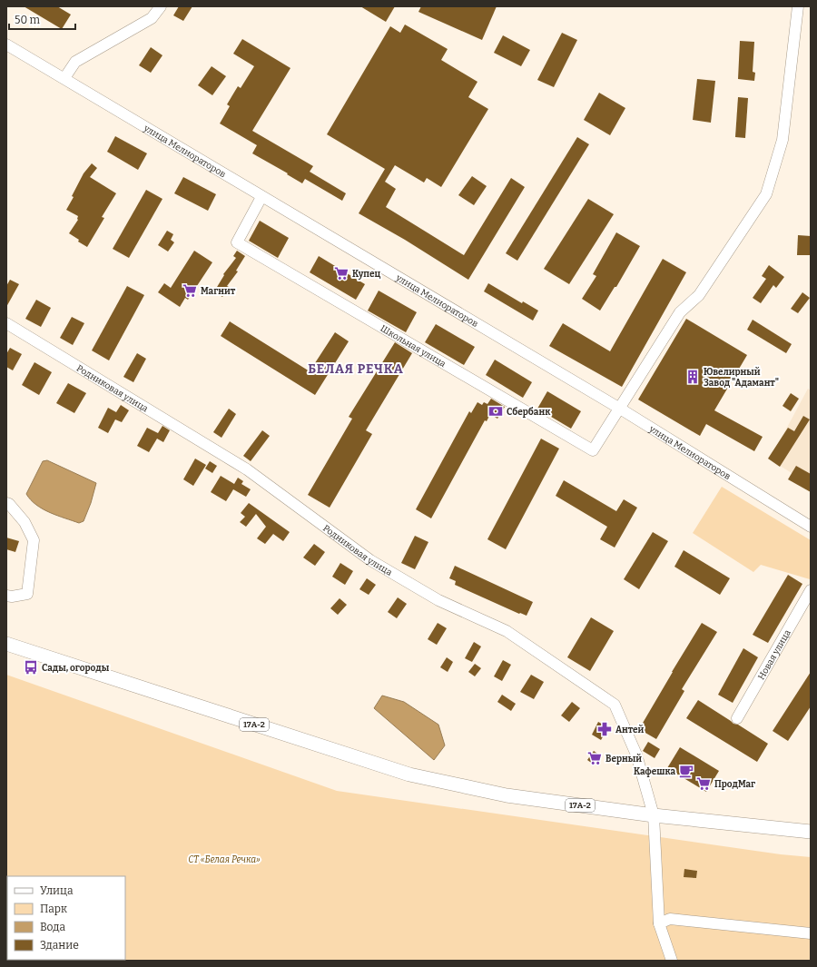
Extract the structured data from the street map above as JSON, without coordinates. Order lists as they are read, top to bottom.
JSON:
{
  "streets": {
    "main road": ["17А-2"],
    "street": [
      "улица Мелиораторов",
      "Школьная улица",
      "Родниковая улица",
      "Новая улица"
    ]
  },
  "crossings": [
    ["улица Мелиораторов", "Школьная улица"],
    ["Родниковая улица", "17А-2"]
  ],
  "districts": ["БЕЛАЯ РЕЧКА"],
  "parks": ["СТ «Белая Речка»"],
  "places": {
    "supermarket": [
      "Купец",
      "Магнит",
      "Верный",
      "ПродМаг"
    ],
    "building": ["Ювелирный Завод \"Адамант\""],
    "bank": ["Сбербанк"],
    "bus stop": ["Сады, огороды"],
    "pharmacy": ["Антей"],
    "cafe": ["Кафешка"]
  },
  "legend": [
    "Улица",
    "Парк",
    "Вода",
    "Здание"
  ],
  "scale_bar": "50 m"
}
